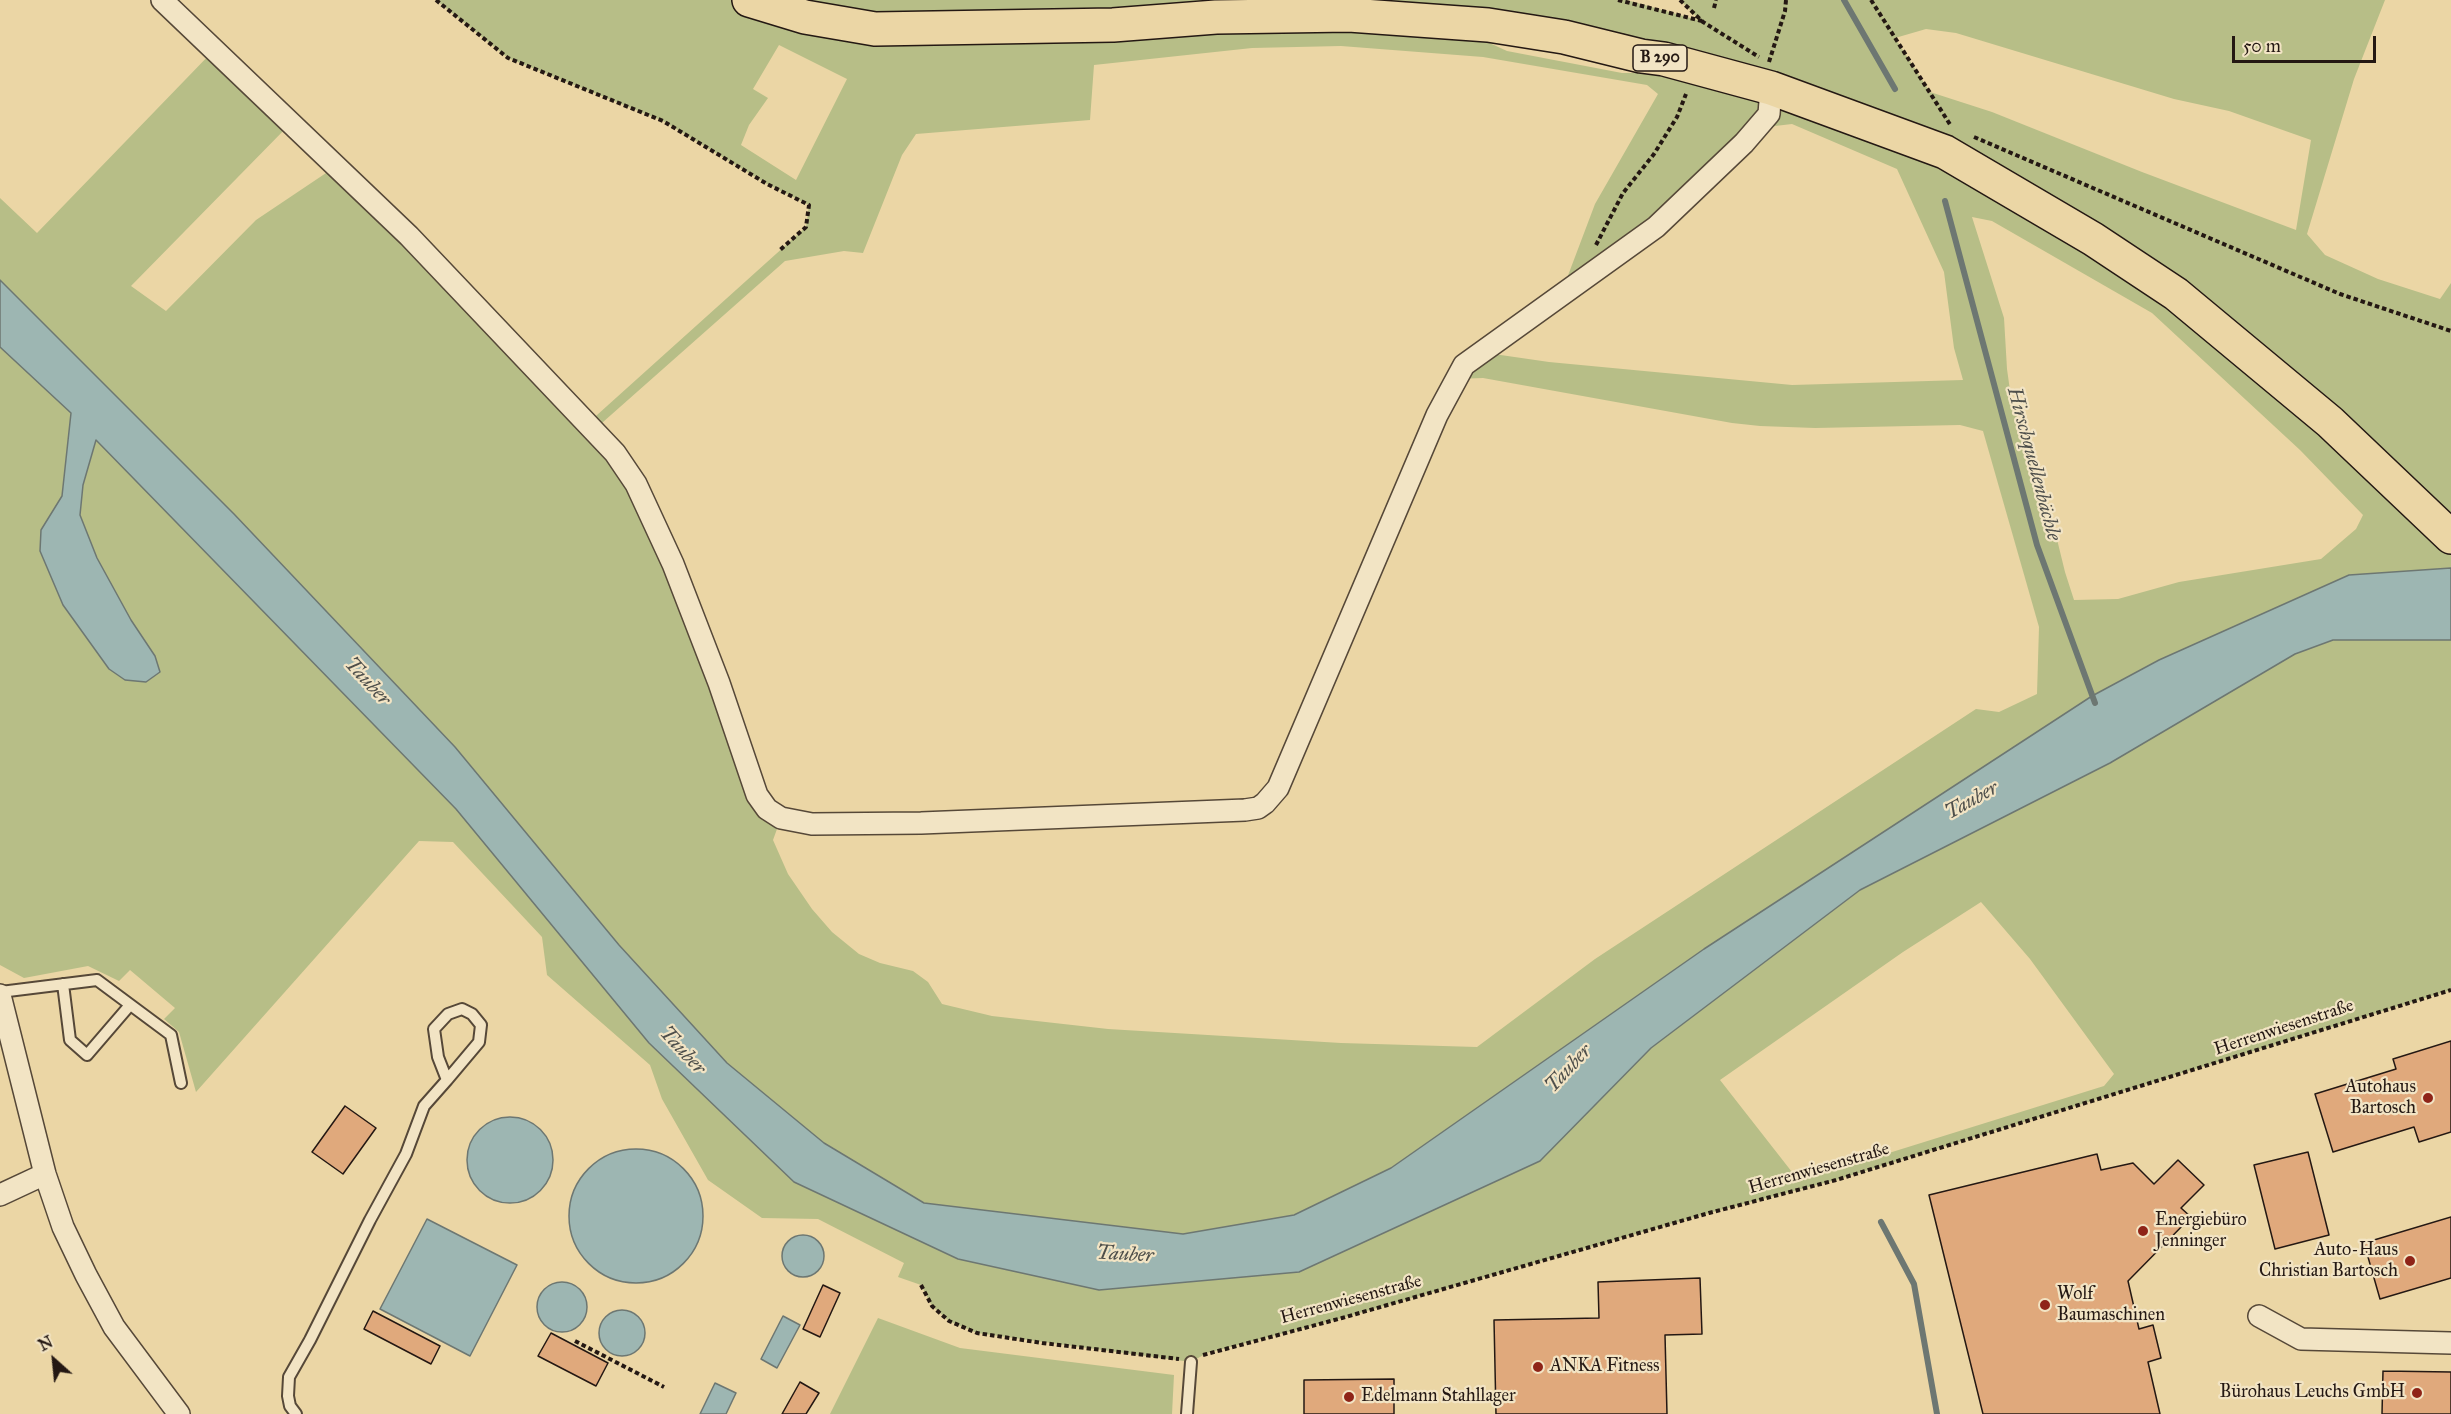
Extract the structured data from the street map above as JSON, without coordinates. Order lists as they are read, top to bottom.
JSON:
{
  "streets": {
    "main road": ["B 290"],
    "path": ["Herrenwiesenstraße"]
  },
  "water": ["Hirschquellenbächle", "Tauber"],
  "places": [
    "Autohaus Bartosch",
    "Energiebüro Jenninger",
    "Auto-Haus Christian Bartosch",
    "Wolf Baumaschinen",
    "ANKA Fitness",
    "Bürohaus Leuchs GmbH",
    "Edelmann Stahllager"
  ],
  "scale_bar": "50 m",
  "north": "top left"
}
